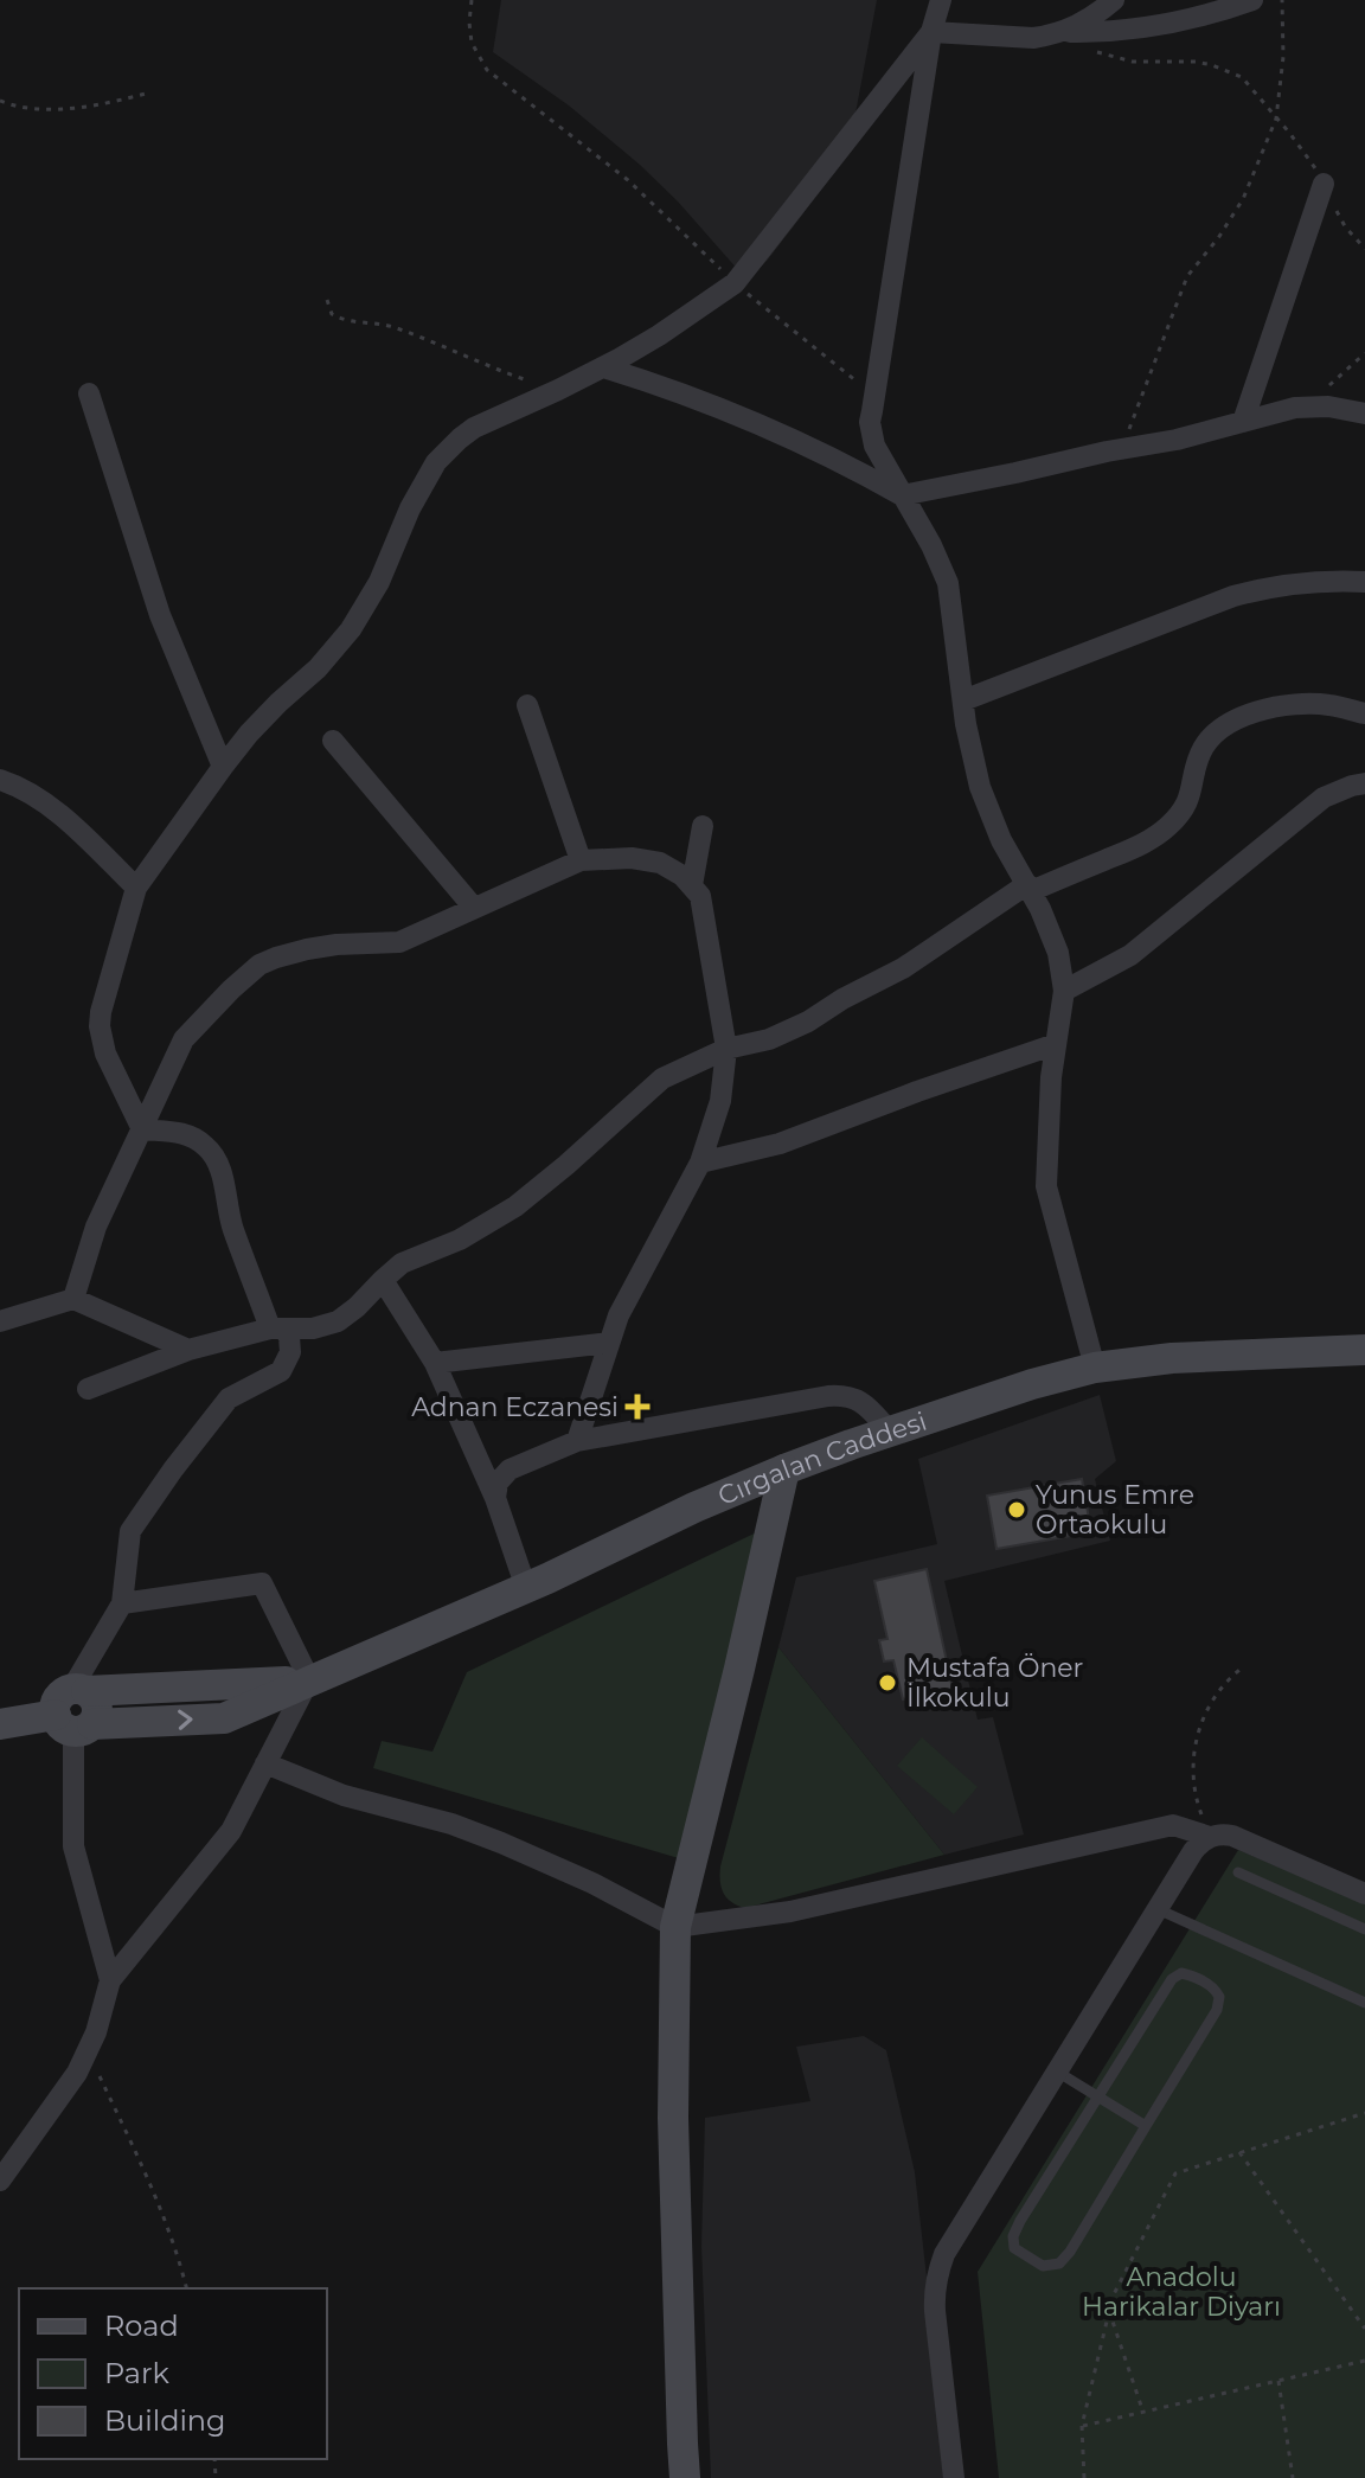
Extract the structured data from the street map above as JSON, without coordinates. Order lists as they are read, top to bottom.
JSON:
{
  "streets": {
    "street": ["Cırgalan Caddesi"]
  },
  "parks": ["Anadolu Harikalar Diyarı"],
  "places": {
    "health": ["Adnan Eczanesi"],
    "other": ["Yunus Emre Ortaokulu", "Mustafa Öner İlkokulu"]
  },
  "legend": ["Road", "Park", "Building"]
}
